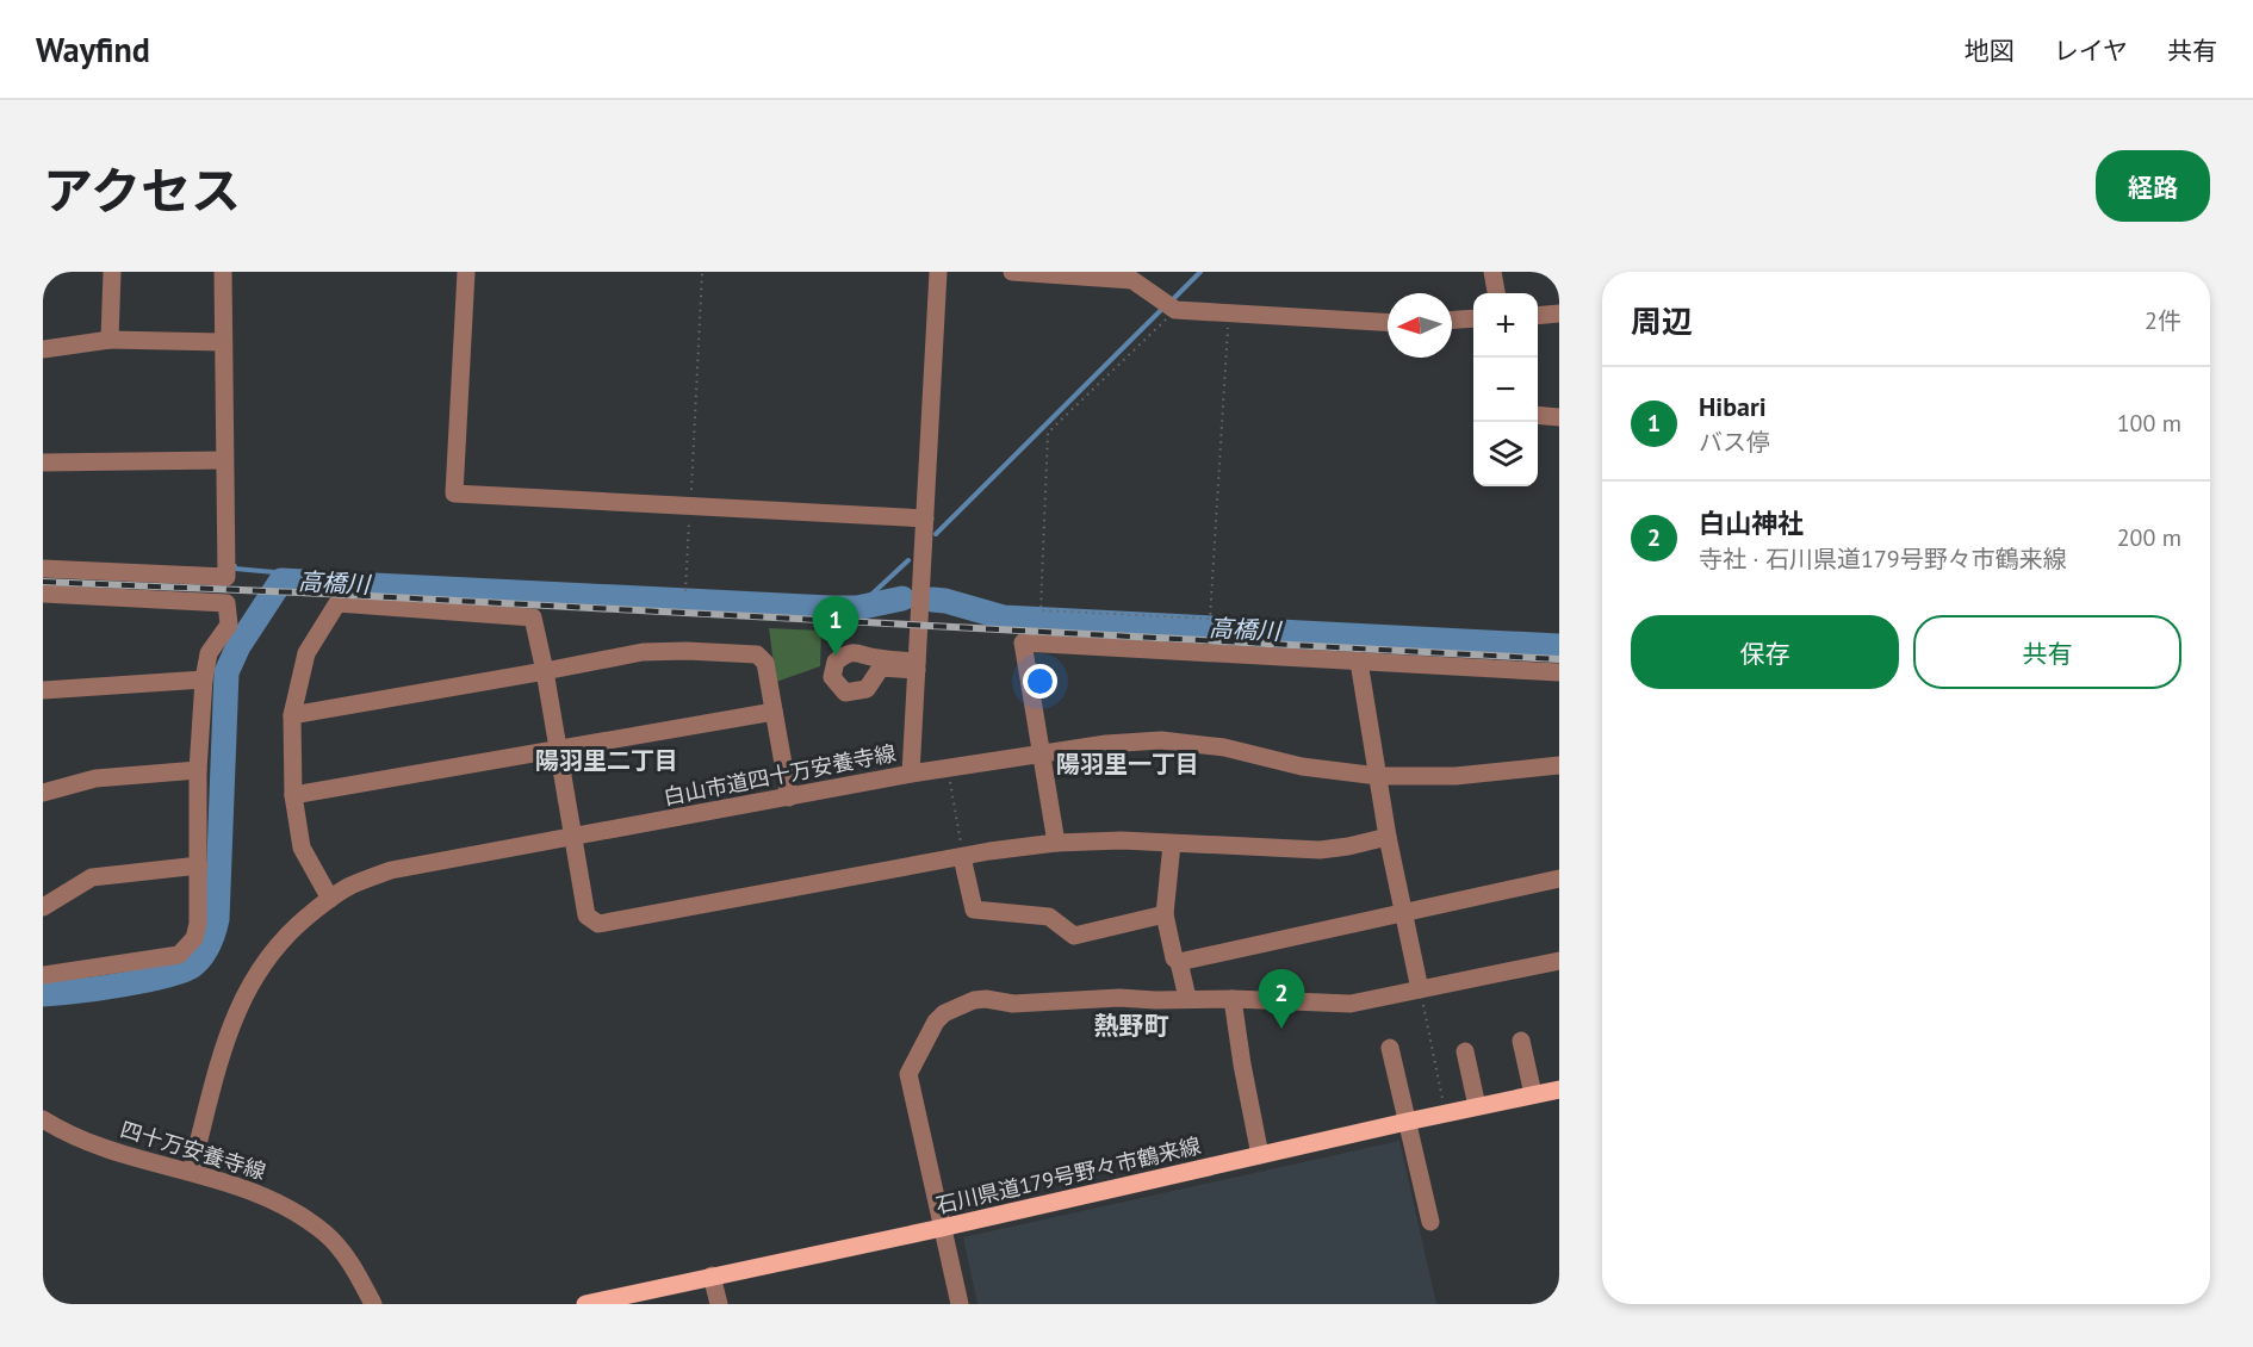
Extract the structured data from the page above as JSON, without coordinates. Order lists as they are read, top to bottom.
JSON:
{
  "streets": {
    "main road": ["石川県道179号野々市鶴来線"],
    "street": ["白山市道四十万安養寺線", "四十万安養寺線"]
  },
  "crossings": [
    ["白山市道四十万安養寺線", "四十万安養寺線"]
  ],
  "districts": ["陽羽里二丁目", "陽羽里一丁目", "熱野町"],
  "water": ["高橋川"],
  "north": "left",
  "page": {
    "header": "Wayfind",
    "nav": ["地図", "レイヤ", "共有"],
    "title": "アクセス",
    "buttons": [
      "経路",
      ["保存", "共有"]
    ],
    "heading": ["周辺", "2件"],
    "map_buttons": ["+", "−"],
    "list": [
      {
        "mark": "1",
        "name": "Hibari",
        "note": "バス停",
        "value": "100 m"
      },
      {
        "mark": "2",
        "name": "白山神社",
        "note": "寺社 · 石川県道179号野々市鶴来線",
        "value": "200 m"
      }
    ],
    "pins": ["1", "2"]
  }
}
